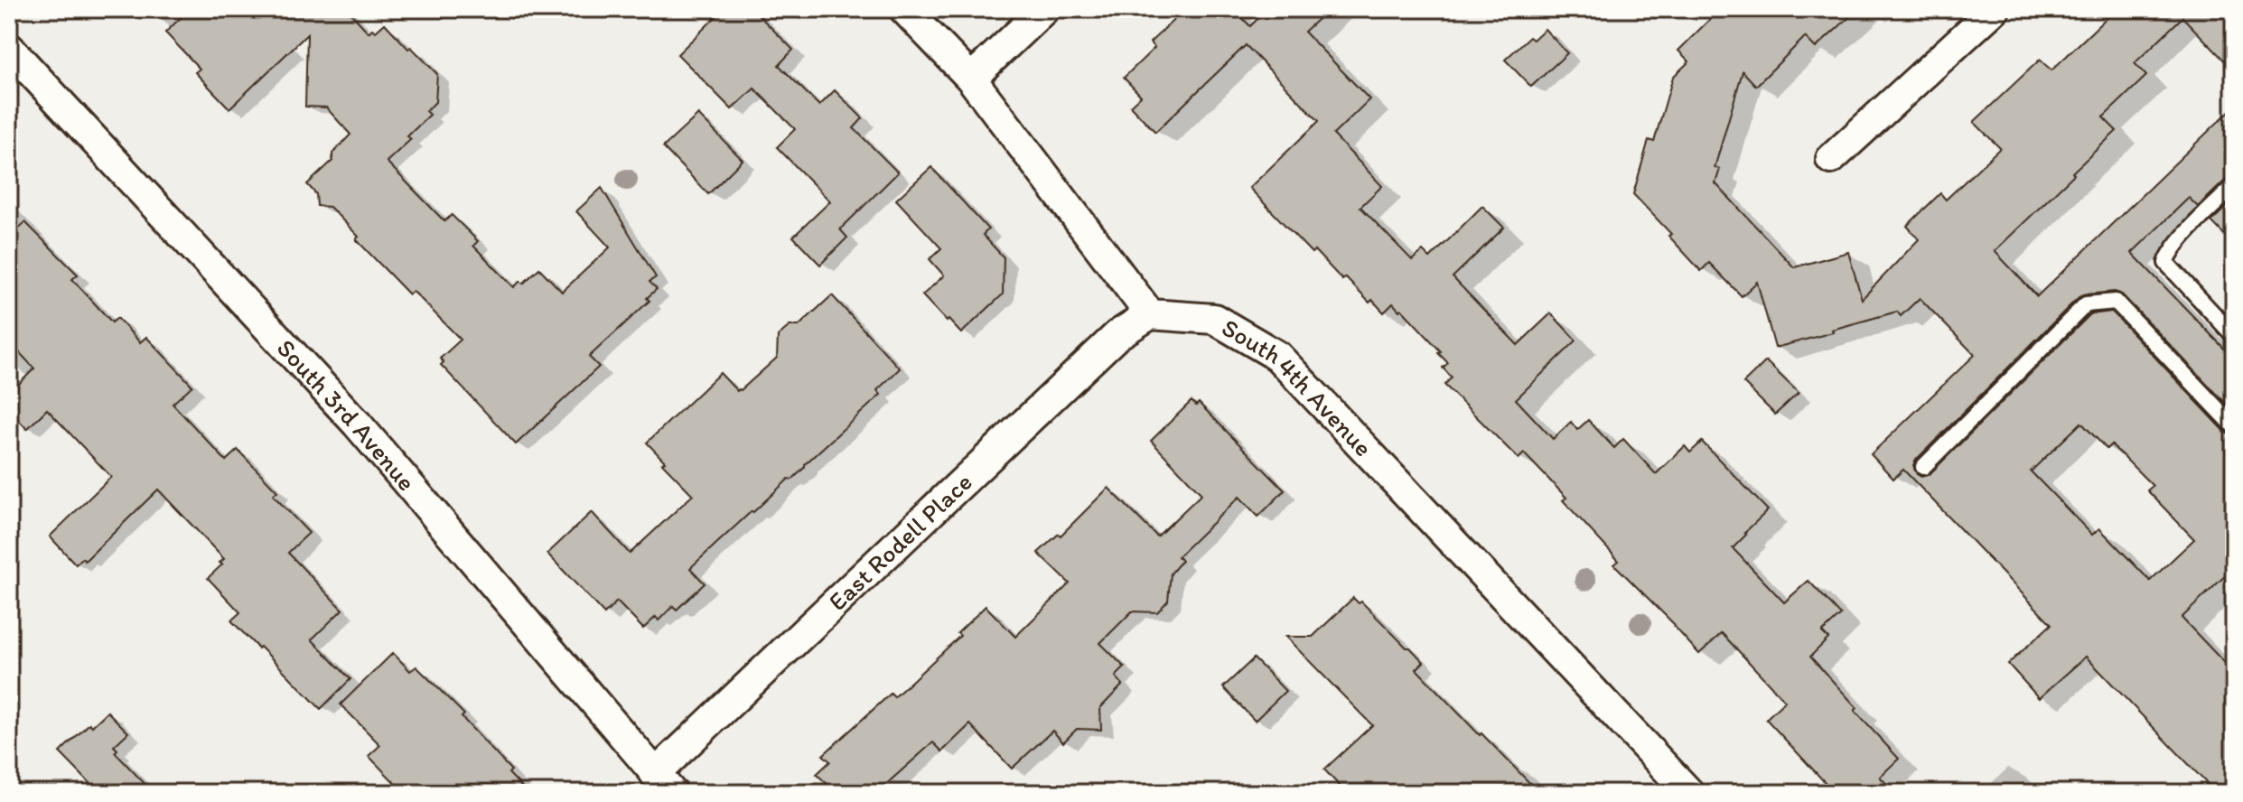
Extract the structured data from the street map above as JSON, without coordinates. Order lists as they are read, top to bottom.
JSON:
{
  "streets": {
    "street": ["South 4th Avenue", "South 3rd Avenue", "East Rodell Place"]
  },
  "crossings": [
    ["South 4th Avenue", "East Rodell Place"],
    ["South 3rd Avenue", "East Rodell Place"]
  ]
}
